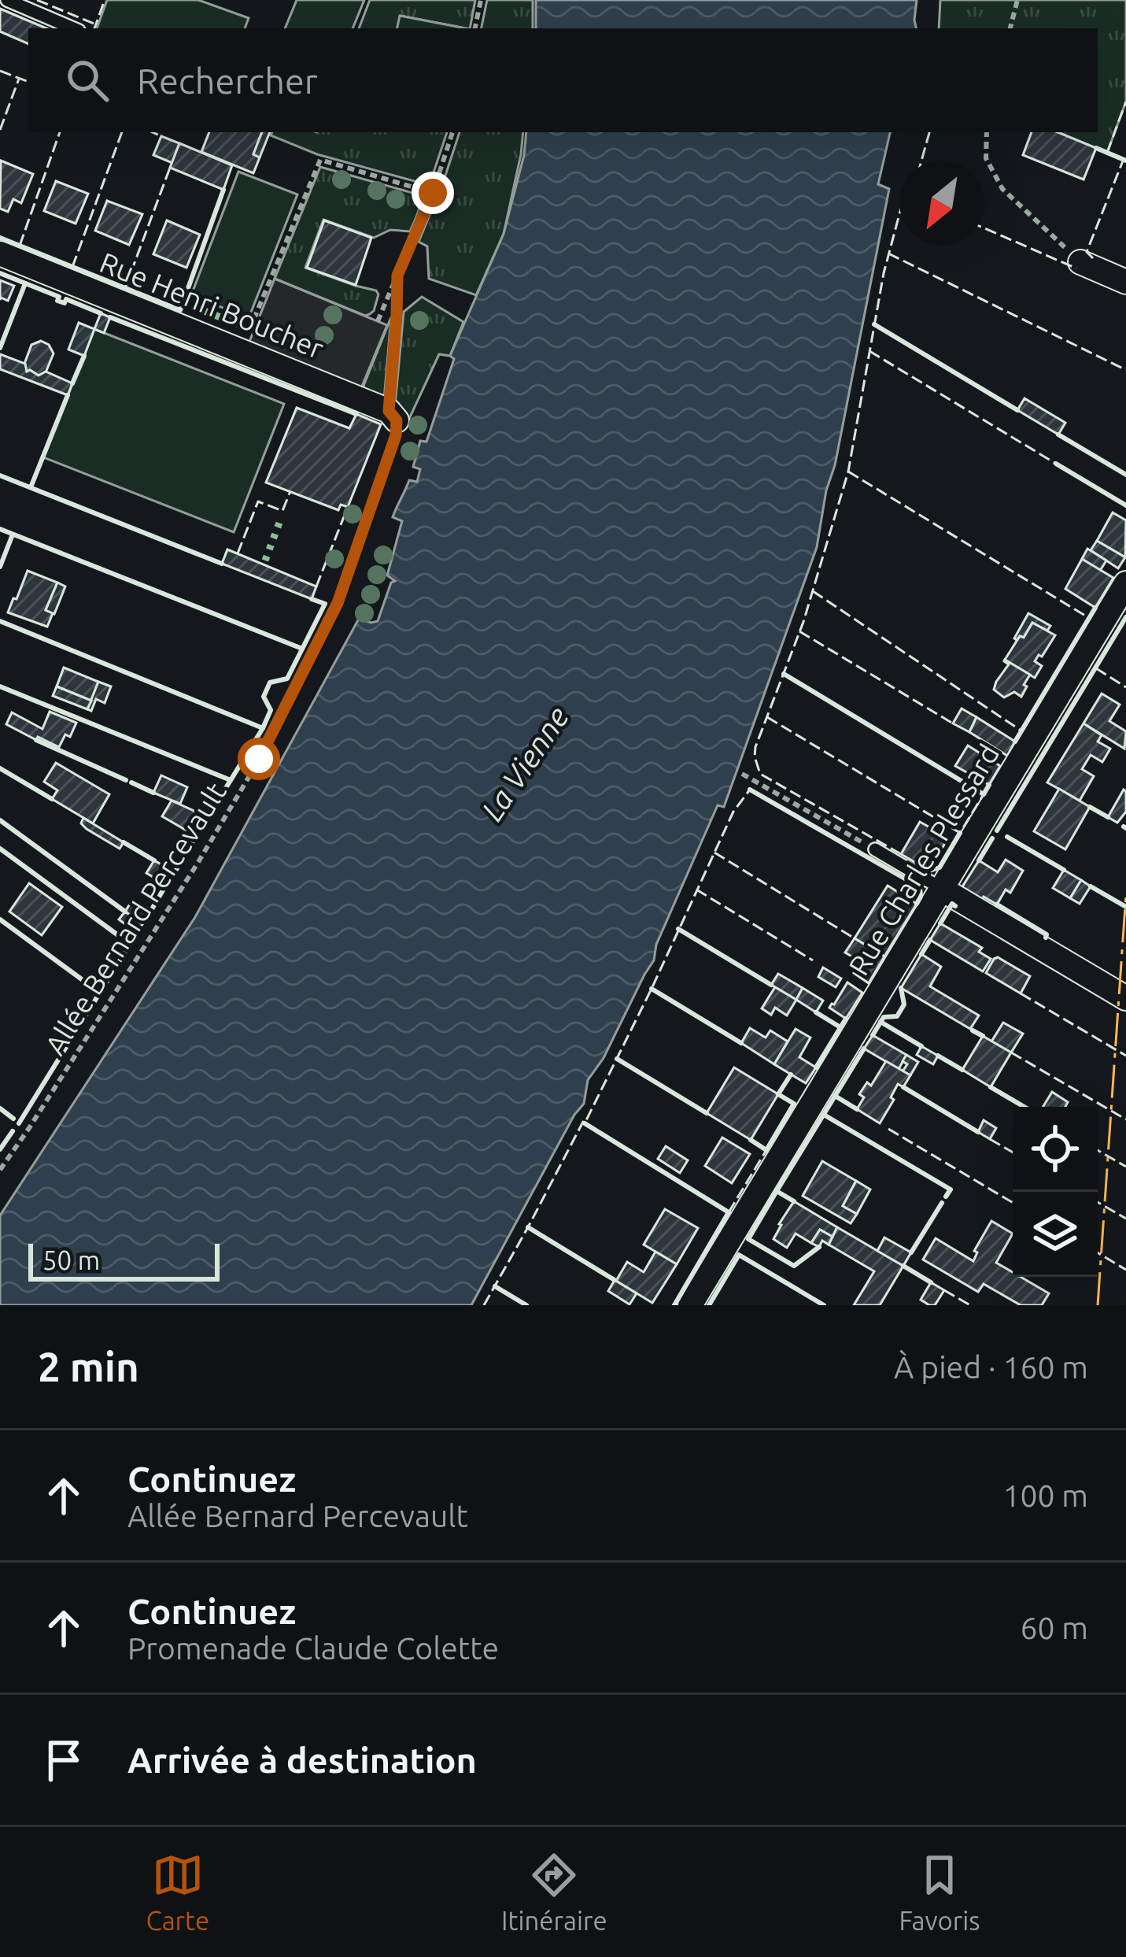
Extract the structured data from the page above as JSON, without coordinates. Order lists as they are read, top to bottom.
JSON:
{
  "streets": {
    "street": ["Rue Henri Boucher", "Rue Charles Plessard"],
    "path": ["Allée Bernard Percevault"]
  },
  "crossings": [
    ["Rue Henri Boucher", "Allée Bernard Percevault"]
  ],
  "water": ["La Vienne"],
  "scale_bar": "50 m",
  "north": "bottom left",
  "page": {
    "search": "Rechercher",
    "scale": "50 m",
    "heading": ["2 min", "À pied · 160 m"],
    "list": [
      ["Continuez", "Allée Bernard Percevault", "100 m"],
      ["Continuez", "Promenade Claude Colette", "60 m"],
      "Arrivée à destination"
    ],
    "nav": ["Carte", "Itinéraire", "Favoris"]
  }
}
